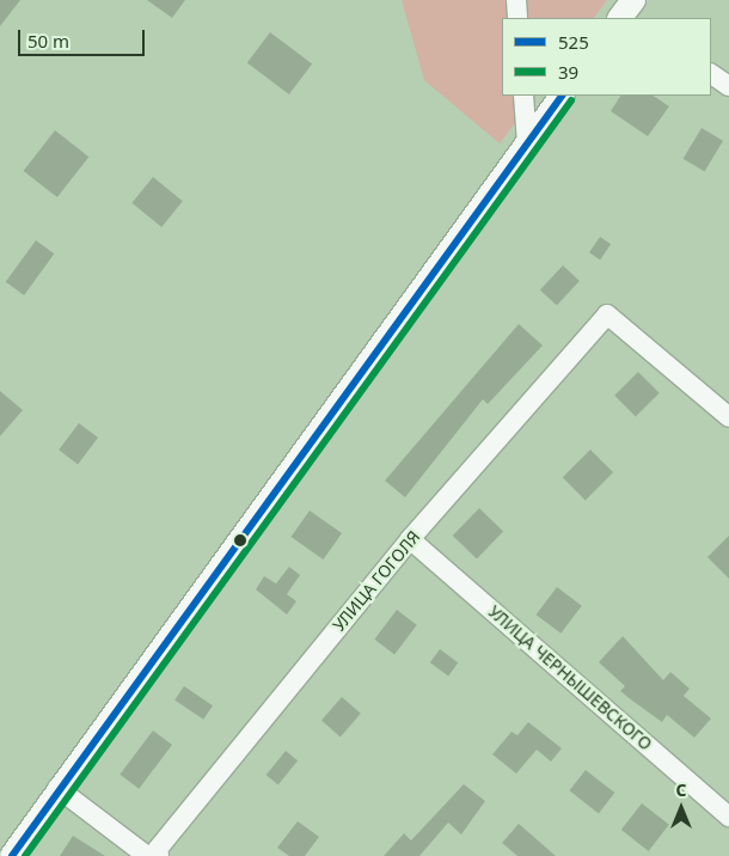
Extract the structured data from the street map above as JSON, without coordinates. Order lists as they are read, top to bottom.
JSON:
{
  "streets": {
    "street": ["УЛИЦА ГОГОЛЯ", "УЛИЦА ЧЕРНЫШЕВСКОГО"]
  },
  "crossings": [
    ["УЛИЦА ГОГОЛЯ", "УЛИЦА ЧЕРНЫШЕВСКОГО"]
  ],
  "lines": ["transit line 525", "transit line 39"],
  "legend": ["525", "39"],
  "scale_bar": "50 m",
  "north": "top"
}
